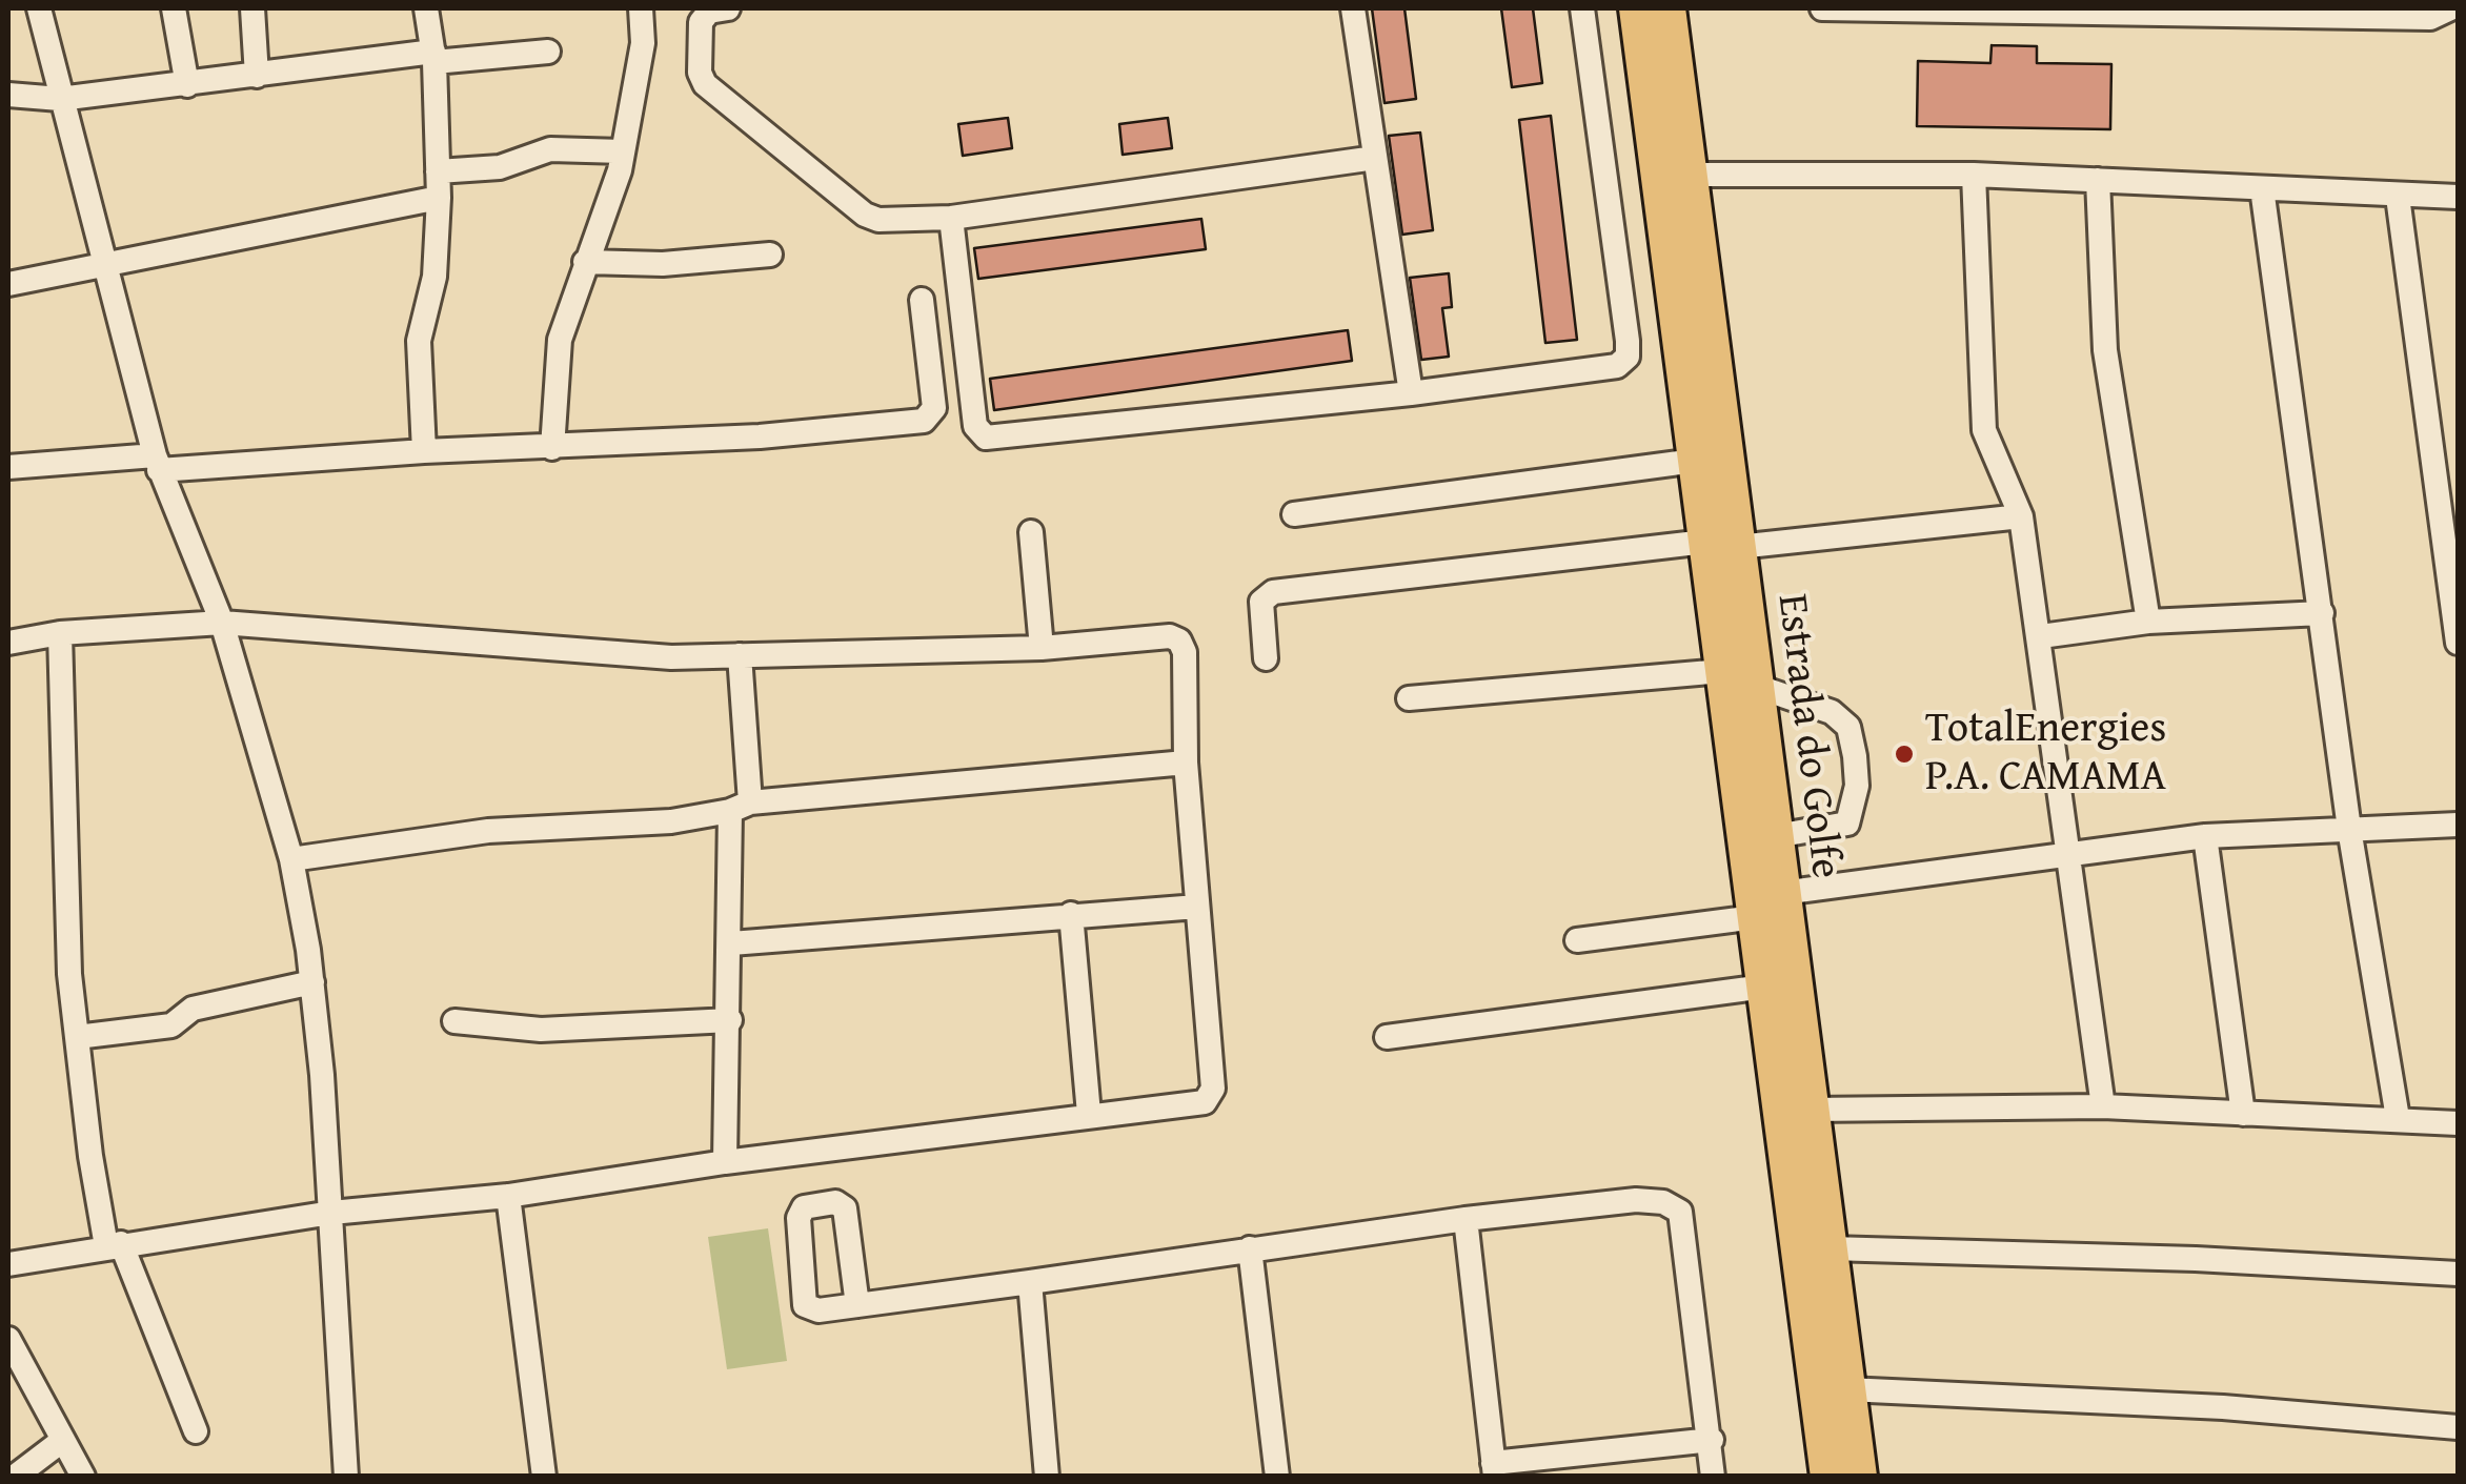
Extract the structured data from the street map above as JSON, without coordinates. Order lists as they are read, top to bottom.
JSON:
{
  "streets": {
    "highway": ["Estrada do Golfe"]
  },
  "places": ["TotalEnergies P.A. CAMAMA"]
}
